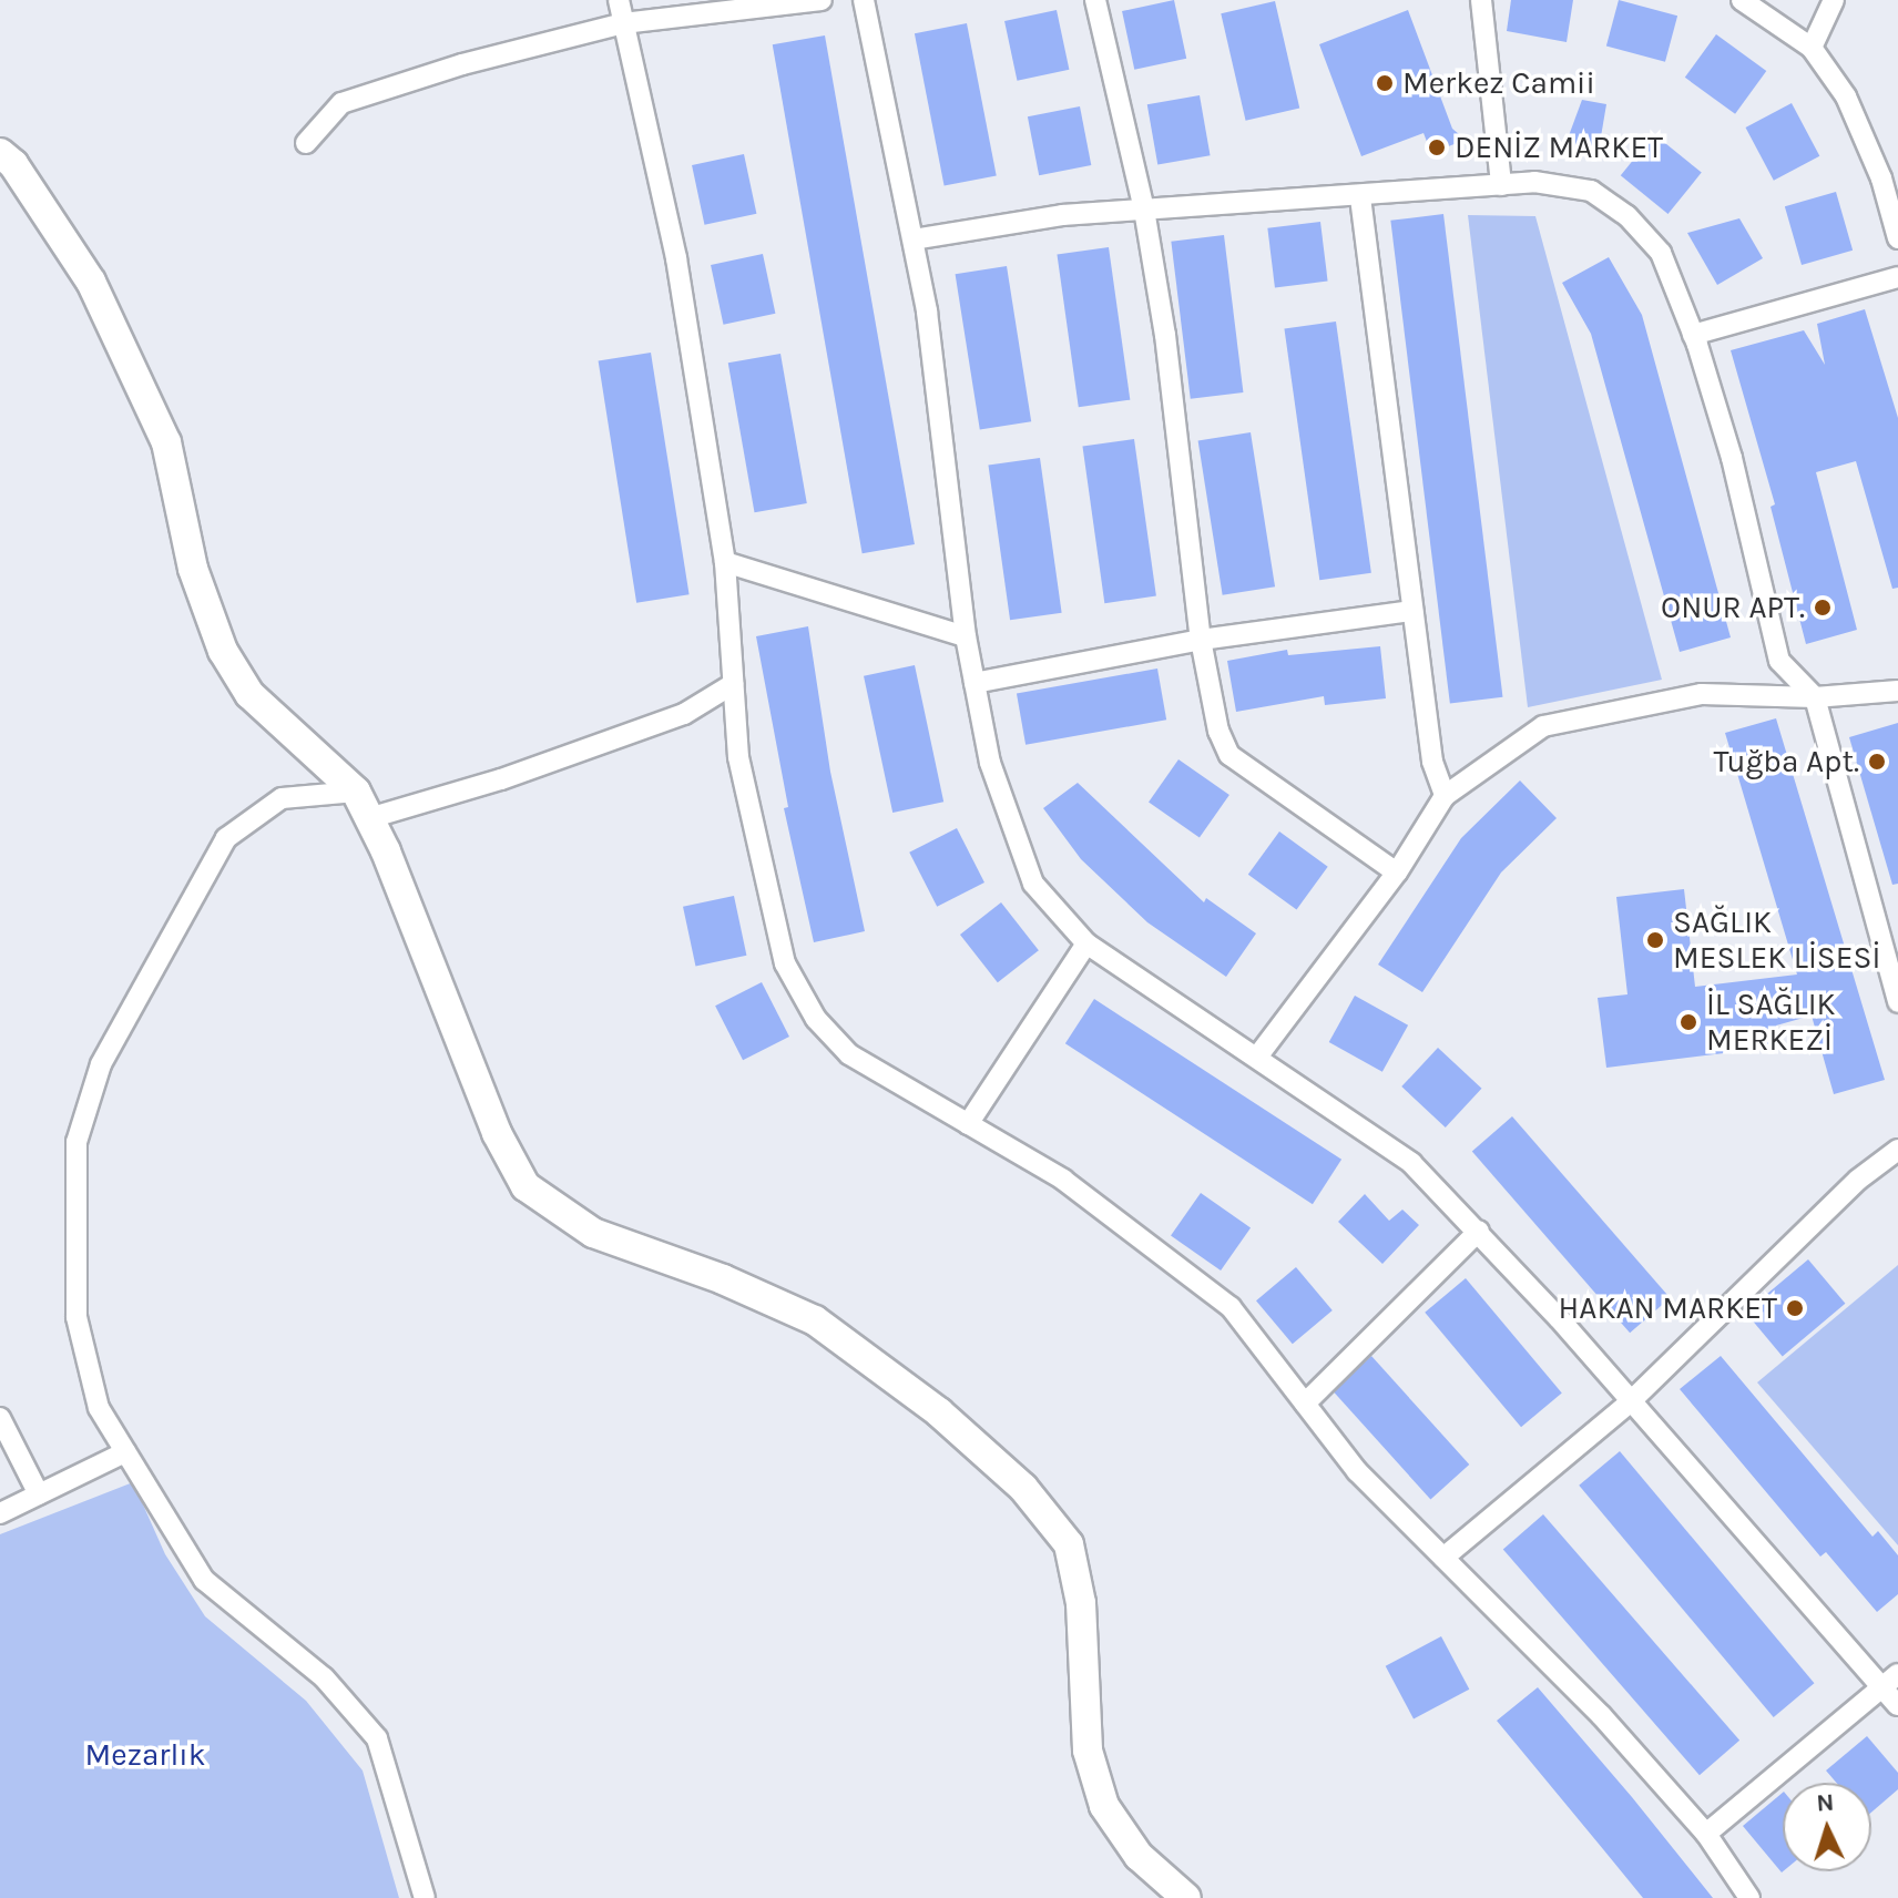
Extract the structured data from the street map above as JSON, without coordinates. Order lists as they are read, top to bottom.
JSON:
{
  "parks": ["Mezarlık"],
  "places": [
    "Merkez Camii",
    "DENİZ MARKET",
    "ONUR APT.",
    "Tuğba Apt.",
    "SAĞLIK MESLEK LİSESİ",
    "İL SAĞLIK MERKEZİ",
    "HAKAN MARKET"
  ],
  "north": "top"
}
